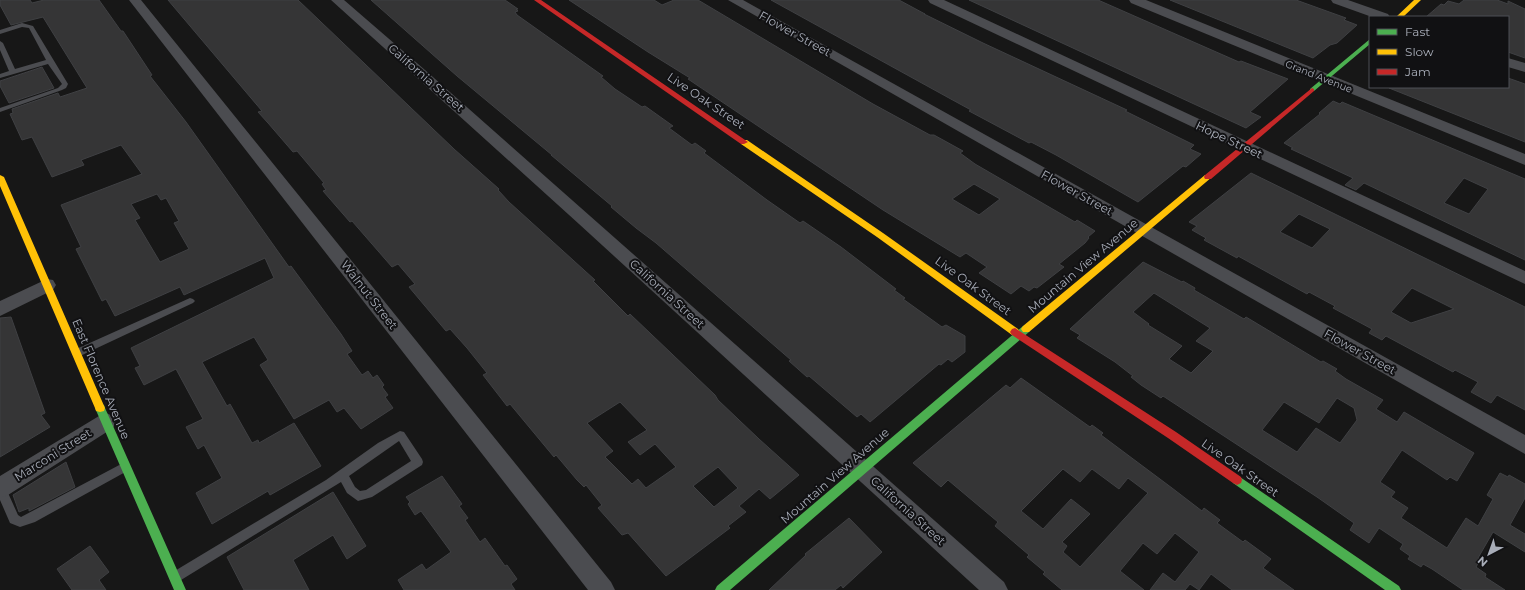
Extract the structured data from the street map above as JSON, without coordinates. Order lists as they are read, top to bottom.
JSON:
{
  "streets": {
    "street": [
      "Flower Street",
      "Grand Avenue",
      "California Street",
      "Live Oak Street",
      "Hope Street",
      "Mountain View Avenue",
      "Walnut Street",
      "East Florence Avenue",
      "Marconi Street"
    ]
  },
  "crossings": [
    ["Flower Street", "Mountain View Avenue"],
    ["Grand Avenue", "Mountain View Avenue"],
    ["California Street", "Mountain View Avenue"],
    ["Live Oak Street", "Mountain View Avenue"],
    ["Hope Street", "Mountain View Avenue"],
    ["East Florence Avenue", "Marconi Street"]
  ],
  "legend": ["Fast", "Slow", "Jam"],
  "north": "bottom left"
}
